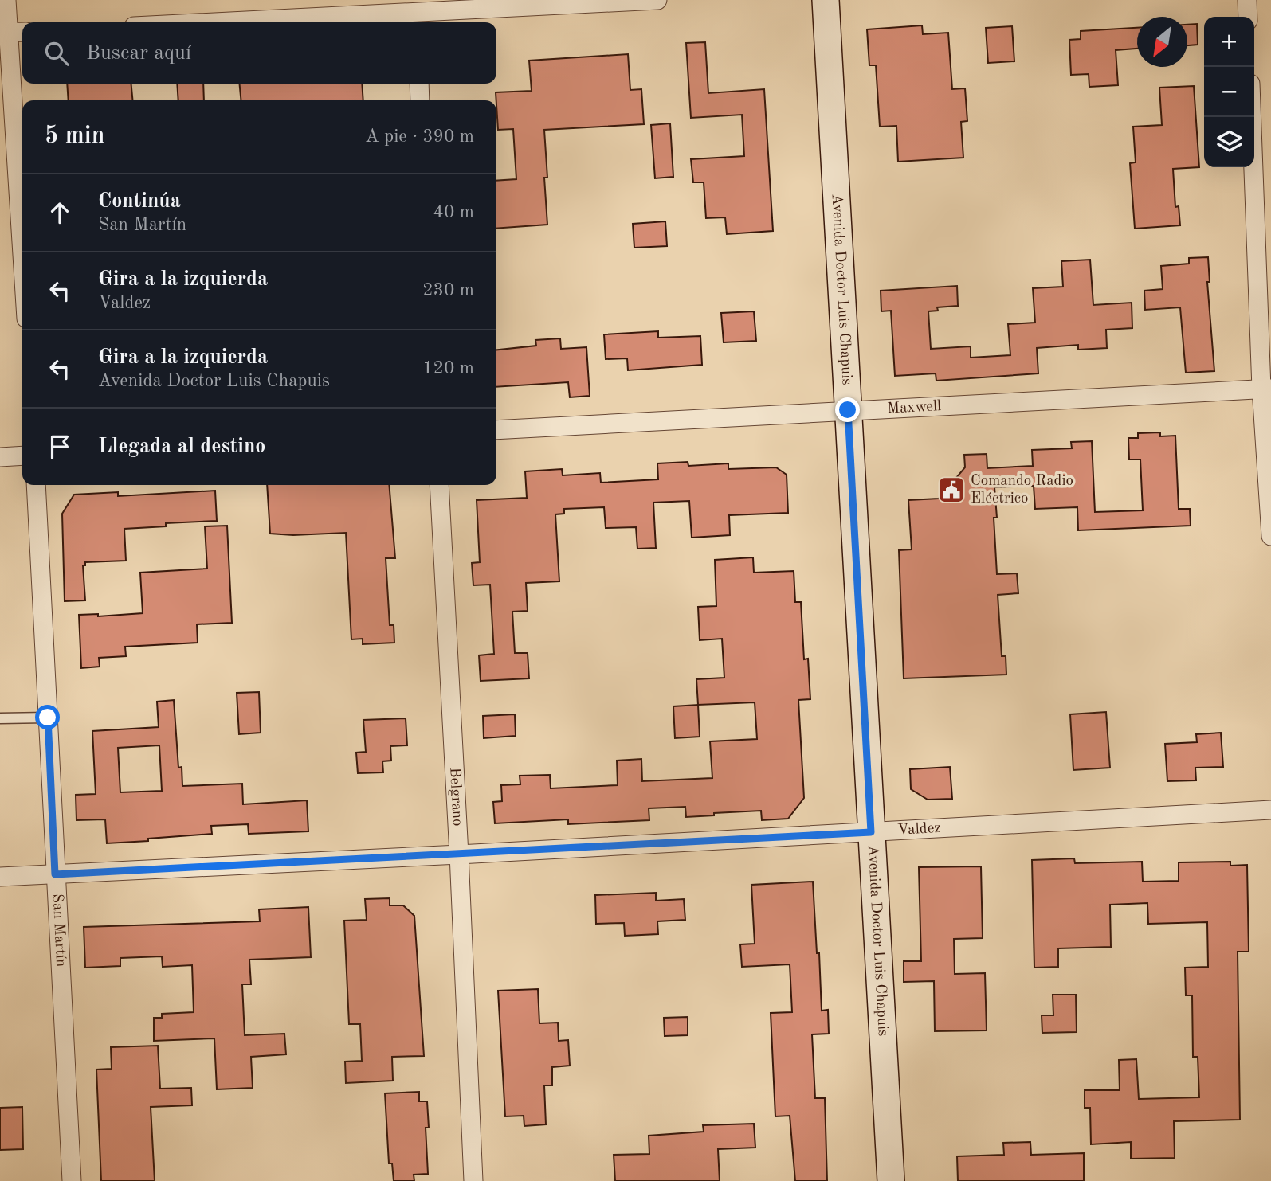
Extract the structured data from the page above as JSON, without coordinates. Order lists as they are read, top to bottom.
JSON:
{
  "streets": {
    "main road": ["Avenida Doctor Luis Chapuis"],
    "street": [
      "Maxwell",
      "Belgrano",
      "Valdez",
      "San Martín"
    ]
  },
  "crossings": [
    ["Avenida Doctor Luis Chapuis", "Maxwell"],
    ["Avenida Doctor Luis Chapuis", "Valdez"],
    ["Belgrano", "Valdez"],
    ["Valdez", "San Martín"]
  ],
  "places": {
    "public building": ["Comando Radio Eléctrico"]
  },
  "north": "bottom left",
  "page": {
    "map_buttons": ["+", "−"],
    "search": "Buscar aquí",
    "heading": ["5 min", "A pie · 390 m"],
    "list": [
      ["Continúa", "San Martín", "40 m"],
      ["Gira a la izquierda", "Valdez", "230 m"],
      ["Gira a la izquierda", "Avenida Doctor Luis Chapuis", "120 m"],
      "Llegada al destino"
    ]
  }
}
